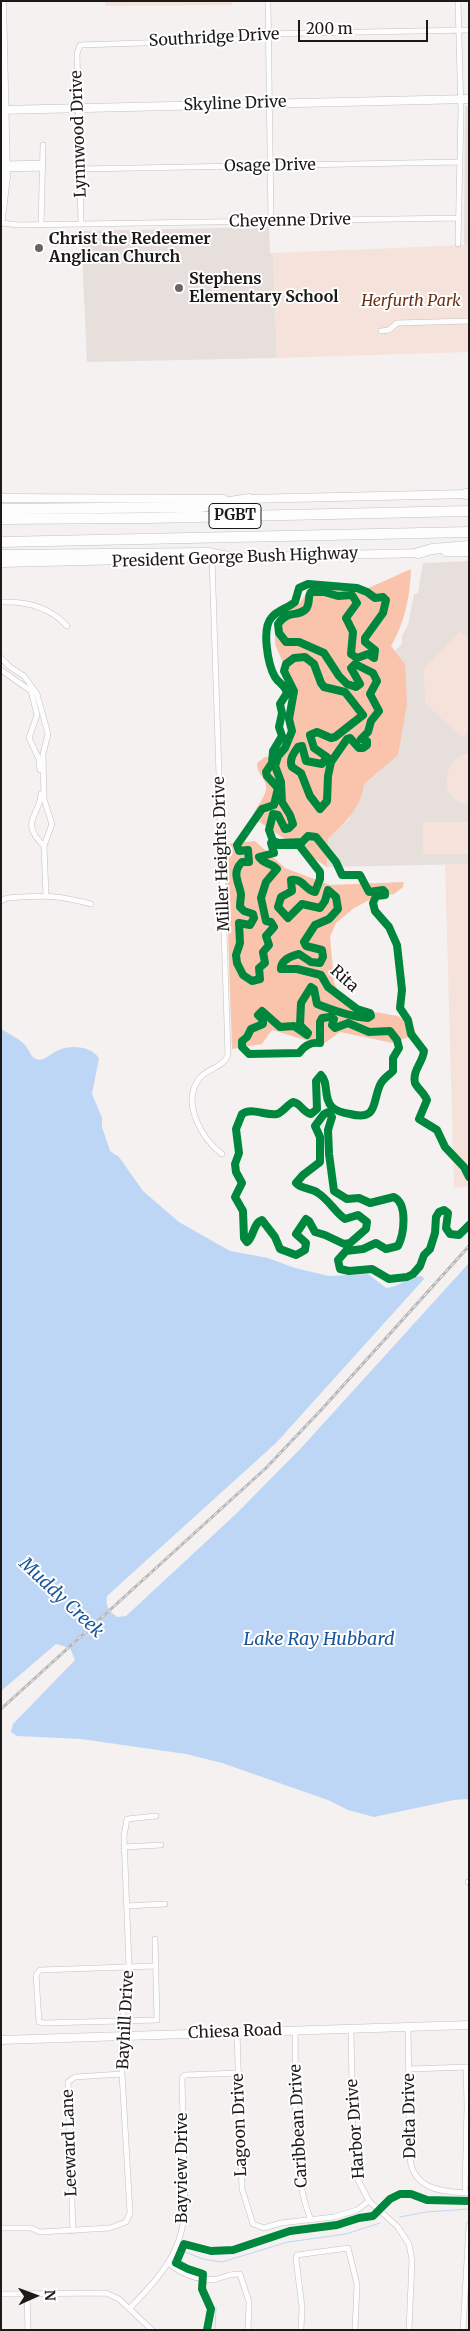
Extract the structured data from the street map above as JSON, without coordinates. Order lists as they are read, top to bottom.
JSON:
{
  "streets": {
    "highway": ["PGBT"],
    "main road": ["Skyline Drive", "President George Bush Highway", "Chiesa Road"],
    "street": [
      "Southridge Drive",
      "Lynnwood Drive",
      "Osage Drive",
      "Cheyenne Drive",
      "Miller Heights Drive",
      "Bayhill Drive",
      "Delta Drive",
      "Lagoon Drive",
      "Caribbean Drive",
      "Harbor Drive",
      "Leeward Lane",
      "Bayview Drive"
    ],
    "cycle path": ["Rita"]
  },
  "crossings": [
    ["Southridge Drive", "Lynnwood Drive"],
    ["Skyline Drive", "Lynnwood Drive"],
    ["Lynnwood Drive", "Osage Drive"],
    ["Lynnwood Drive", "Cheyenne Drive"],
    ["President George Bush Highway", "Miller Heights Drive"],
    ["Bayhill Drive", "Chiesa Road"],
    ["Bayhill Drive", "Leeward Lane"],
    ["Chiesa Road", "Delta Drive"],
    ["Chiesa Road", "Lagoon Drive"],
    ["Chiesa Road", "Caribbean Drive"],
    ["Chiesa Road", "Harbor Drive"],
    ["Lagoon Drive", "Caribbean Drive"],
    ["Lagoon Drive", "Bayview Drive"]
  ],
  "water": ["Muddy Creek", "Lake Ray Hubbard"],
  "parks": ["Herfurth Park"],
  "places": ["Christ the Redeemer Anglican Church", "Stephens Elementary School"],
  "scale_bar": "200 m",
  "north": "right"
}
